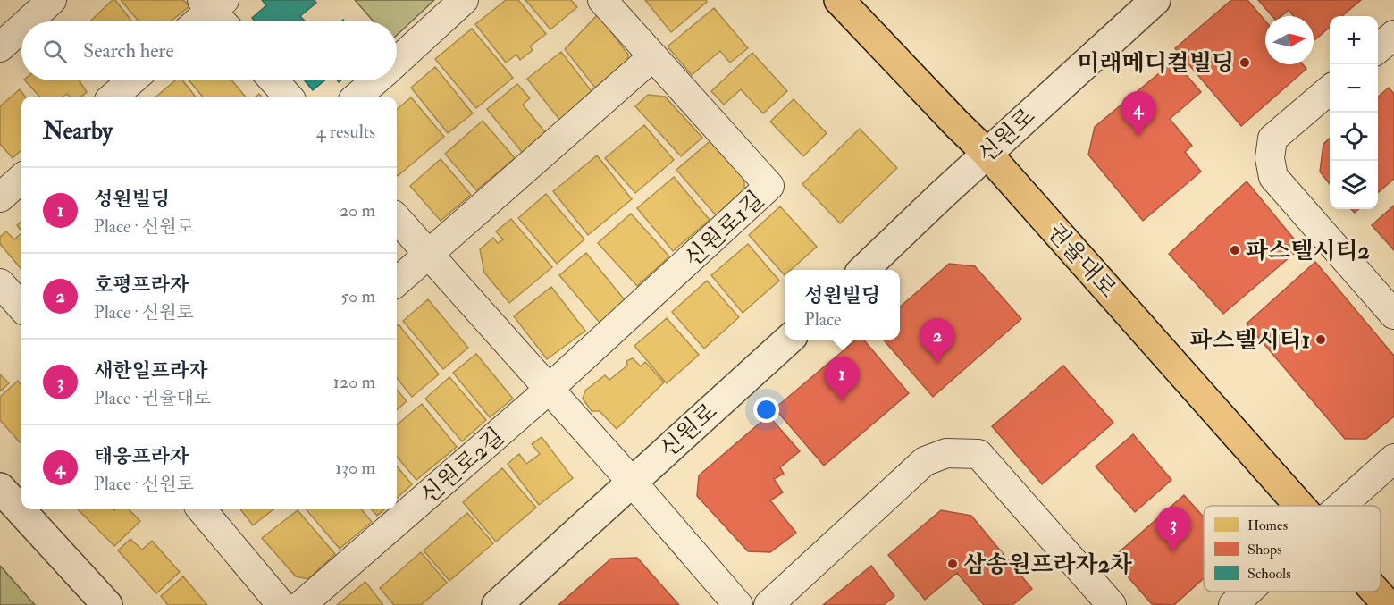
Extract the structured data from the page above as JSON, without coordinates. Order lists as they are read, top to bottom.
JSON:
{
  "streets": {
    "main road": ["권율대로"],
    "street": ["신원로", "신원로1길", "신원로2길"]
  },
  "crossings": [
    ["신원로", "권율대로"],
    ["신원로1길", "신원로2길"]
  ],
  "places": [
    "미래메디컬빌딩",
    "파스텔시티2",
    "파스텔시티1",
    "삼송원프라자2차"
  ],
  "legend": ["Homes", "Shops", "Schools"],
  "north": "right",
  "page": {
    "map_buttons": ["+", "−"],
    "search": "Search here",
    "pins": [
      "4",
      "2",
      "1",
      "3"
    ],
    "heading": ["Nearby", "4 results"],
    "list": [
      {
        "mark": "1",
        "name": "성원빌딩",
        "note": "Place · 신원로",
        "value": "20 m"
      },
      {
        "mark": "2",
        "name": "호평프라자",
        "note": "Place · 신원로",
        "value": "50 m"
      },
      {
        "mark": "3",
        "name": "새한일프라자",
        "note": "Place · 권율대로",
        "value": "120 m"
      },
      {
        "mark": "4",
        "name": "태웅프라자",
        "note": "Place · 신원로",
        "value": "130 m"
      }
    ],
    "popup": ["성원빌딩", "Place"]
  }
}
